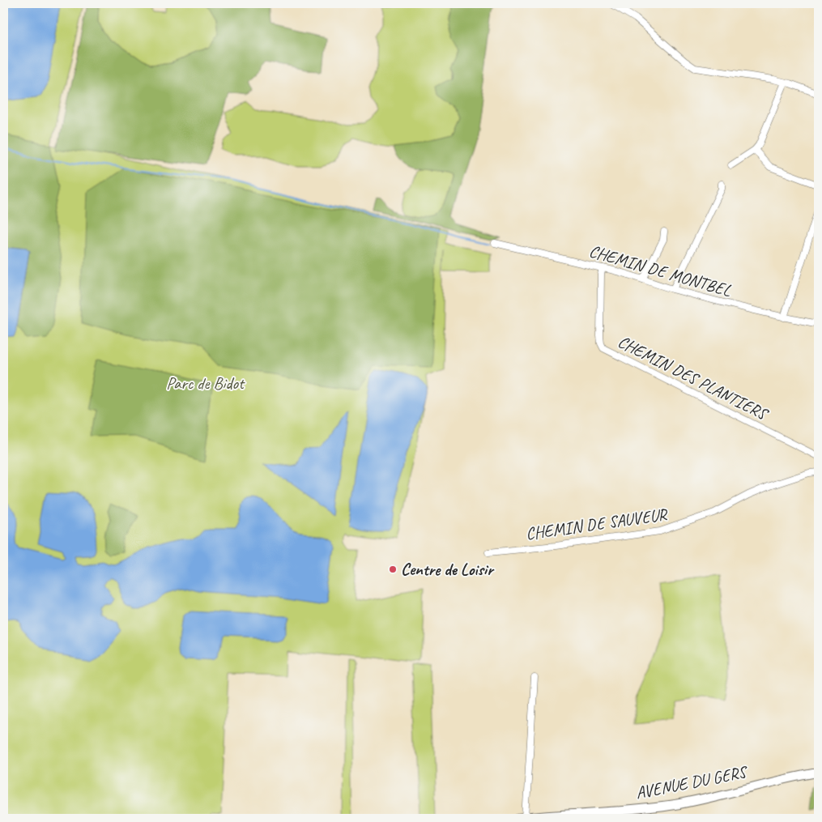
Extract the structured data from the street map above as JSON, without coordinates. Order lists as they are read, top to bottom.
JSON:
{
  "streets": {
    "main road": ["AVENUE DU GERS"],
    "street": ["CHEMIN DE MONTBEL", "CHEMIN DES PLANTIERS", "CHEMIN DE SAUVEUR"]
  },
  "crossings": [
    ["CHEMIN DE MONTBEL", "CHEMIN DES PLANTIERS"]
  ],
  "parks": ["Parc de Bidot"],
  "places": ["Centre de Loisir"]
}
